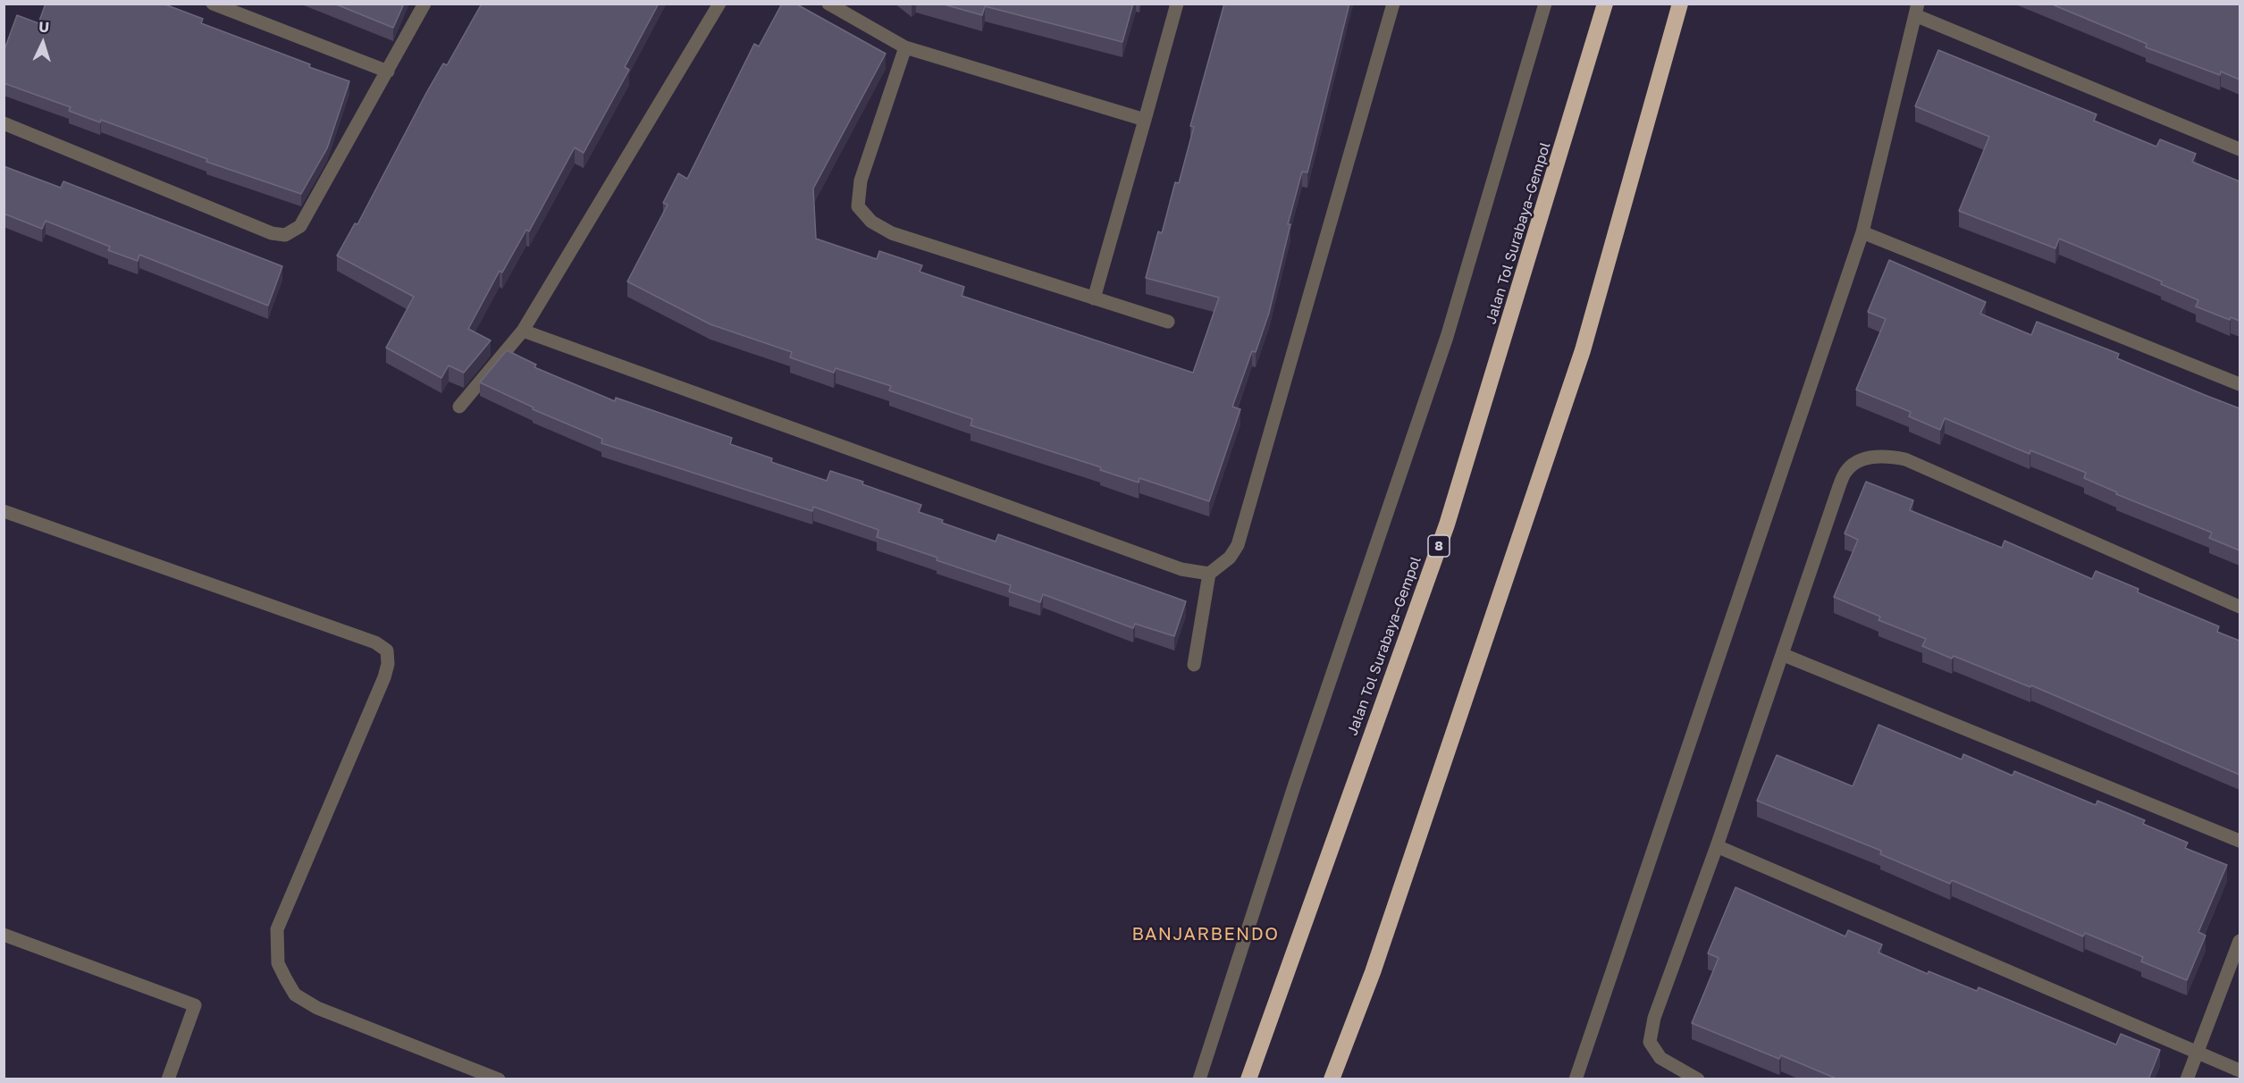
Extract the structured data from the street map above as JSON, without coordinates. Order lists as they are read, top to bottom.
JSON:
{
  "streets": {
    "highway": ["Jalan Tol Surabaya–Gempol", "8"]
  },
  "districts": ["BANJARBENDO"],
  "north": "top"
}
